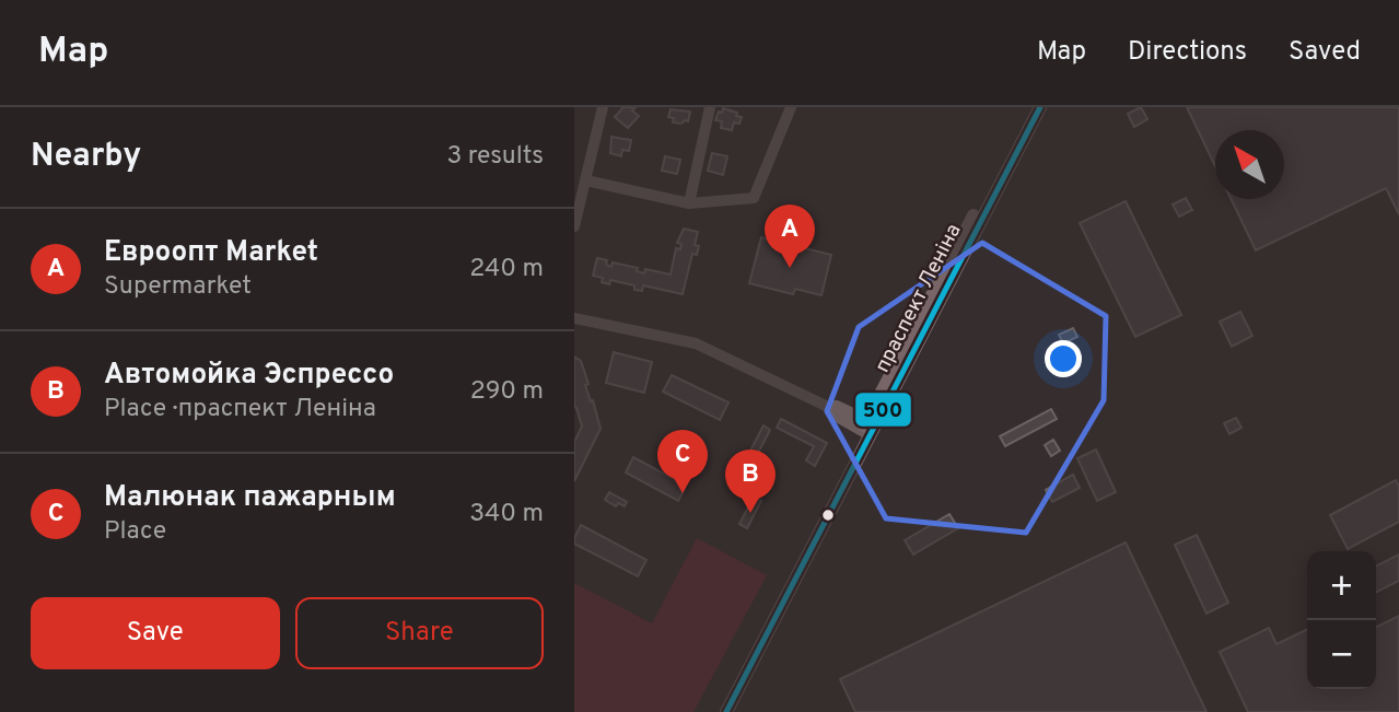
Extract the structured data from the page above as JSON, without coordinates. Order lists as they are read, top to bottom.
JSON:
{
  "streets": {
    "main road": ["праспект Леніна"]
  },
  "lines": ["transit line 500"],
  "north": "top left",
  "page": {
    "header": "Map",
    "nav": ["Map", "Directions", "Saved"],
    "heading": ["Nearby", "3 results"],
    "pins": ["A", "C", "B"],
    "list": [
      {
        "mark": "A",
        "name": "Евроопт Market",
        "note": "Supermarket",
        "value": "240 m"
      },
      {
        "mark": "B",
        "name": "Автомойка Эспрессо",
        "note": "Place · праспект Леніна",
        "value": "290 m"
      },
      {
        "mark": "C",
        "name": "Малюнак пажарным",
        "note": "Place",
        "value": "340 m"
      }
    ],
    "map_buttons": ["+", "−"],
    "buttons": ["Save", "Share"]
  }
}
